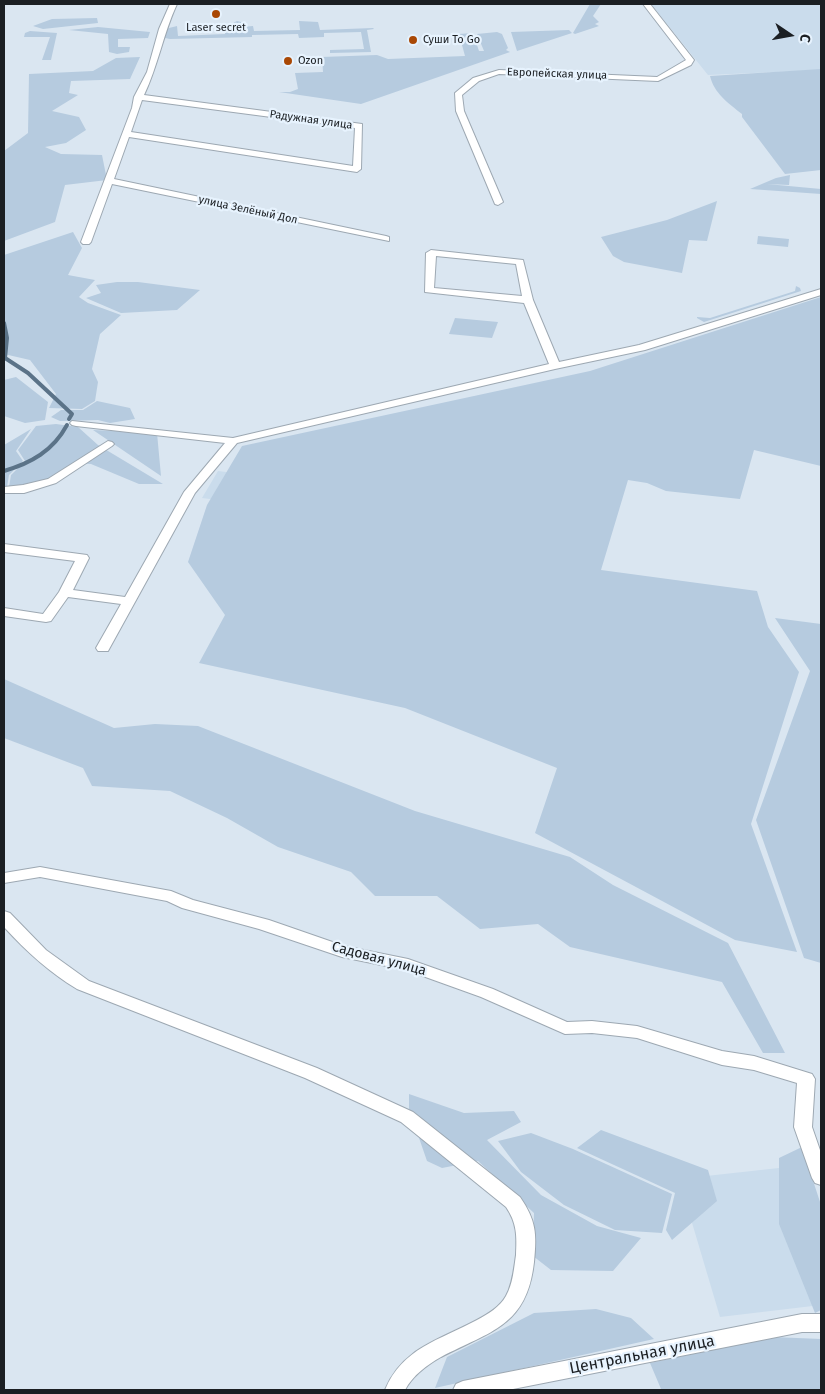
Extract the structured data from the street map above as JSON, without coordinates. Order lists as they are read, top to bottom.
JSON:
{
  "streets": {
    "street": [
      "Европейская улица",
      "Радужная улица",
      "улица Зелёный Дол",
      "Садовая улица",
      "Центральная улица"
    ]
  },
  "places": ["Laser secret", "Суши To Go", "Ozon"],
  "north": "right"
}
